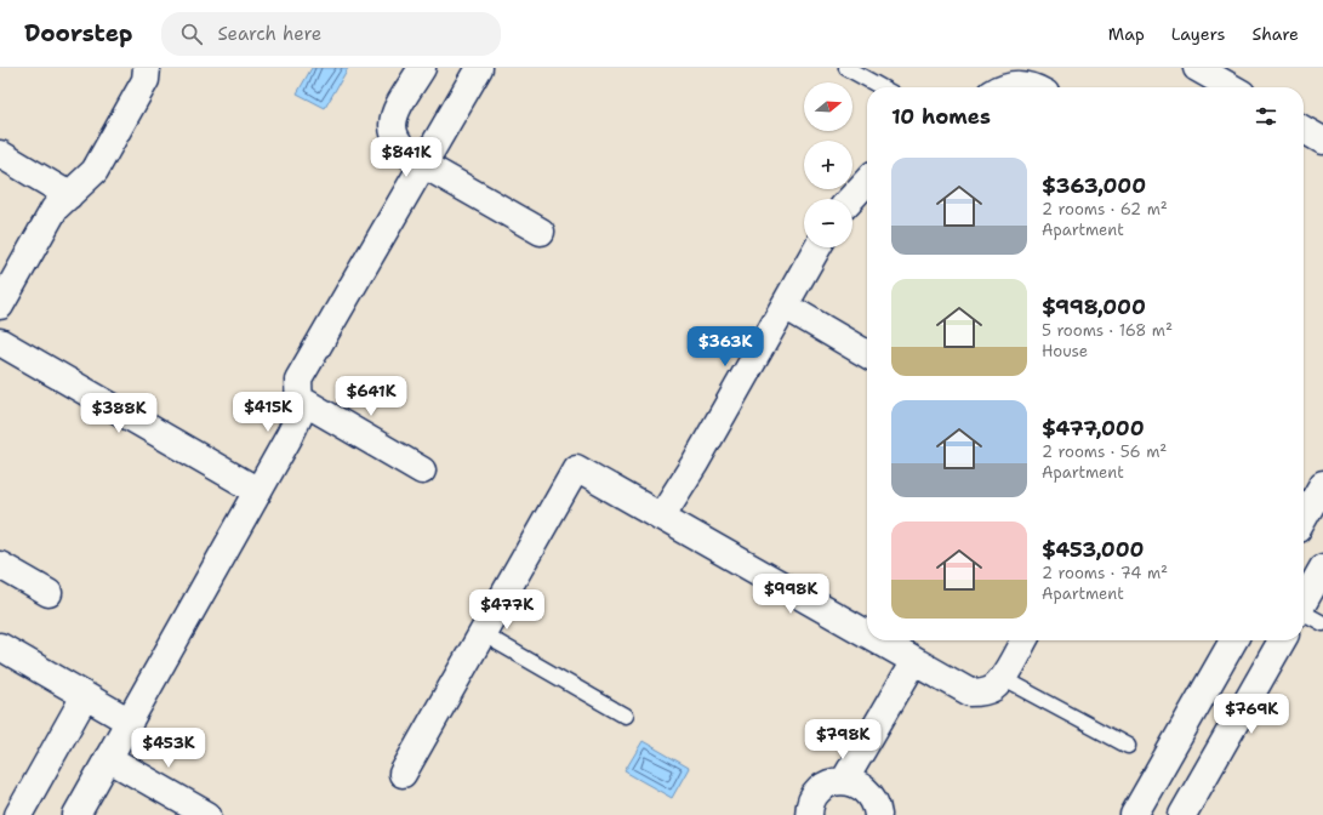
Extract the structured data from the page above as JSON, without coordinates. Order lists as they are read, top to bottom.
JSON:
{
  "north": "right",
  "page": {
    "header": "Doorstep",
    "search": "Search here",
    "nav": ["Map", "Layers", "Share"],
    "map_buttons": ["+", "−"],
    "heading": "10 homes",
    "price": [
      "$841K",
      "$363K",
      "$641K",
      "$415K",
      "$388K",
      "$998K",
      "$477K",
      "$769K",
      "$798K",
      "$453K"
    ],
    "list": [
      {
        "name": "$363,000",
        "note": "2 rooms · 62 m² · Apartment"
      },
      {
        "name": "$998,000",
        "note": "5 rooms · 168 m² · House"
      },
      {
        "name": "$477,000",
        "note": "2 rooms · 56 m² · Apartment"
      },
      {
        "name": "$453,000",
        "note": "2 rooms · 74 m² · Apartment"
      }
    ]
  }
}
